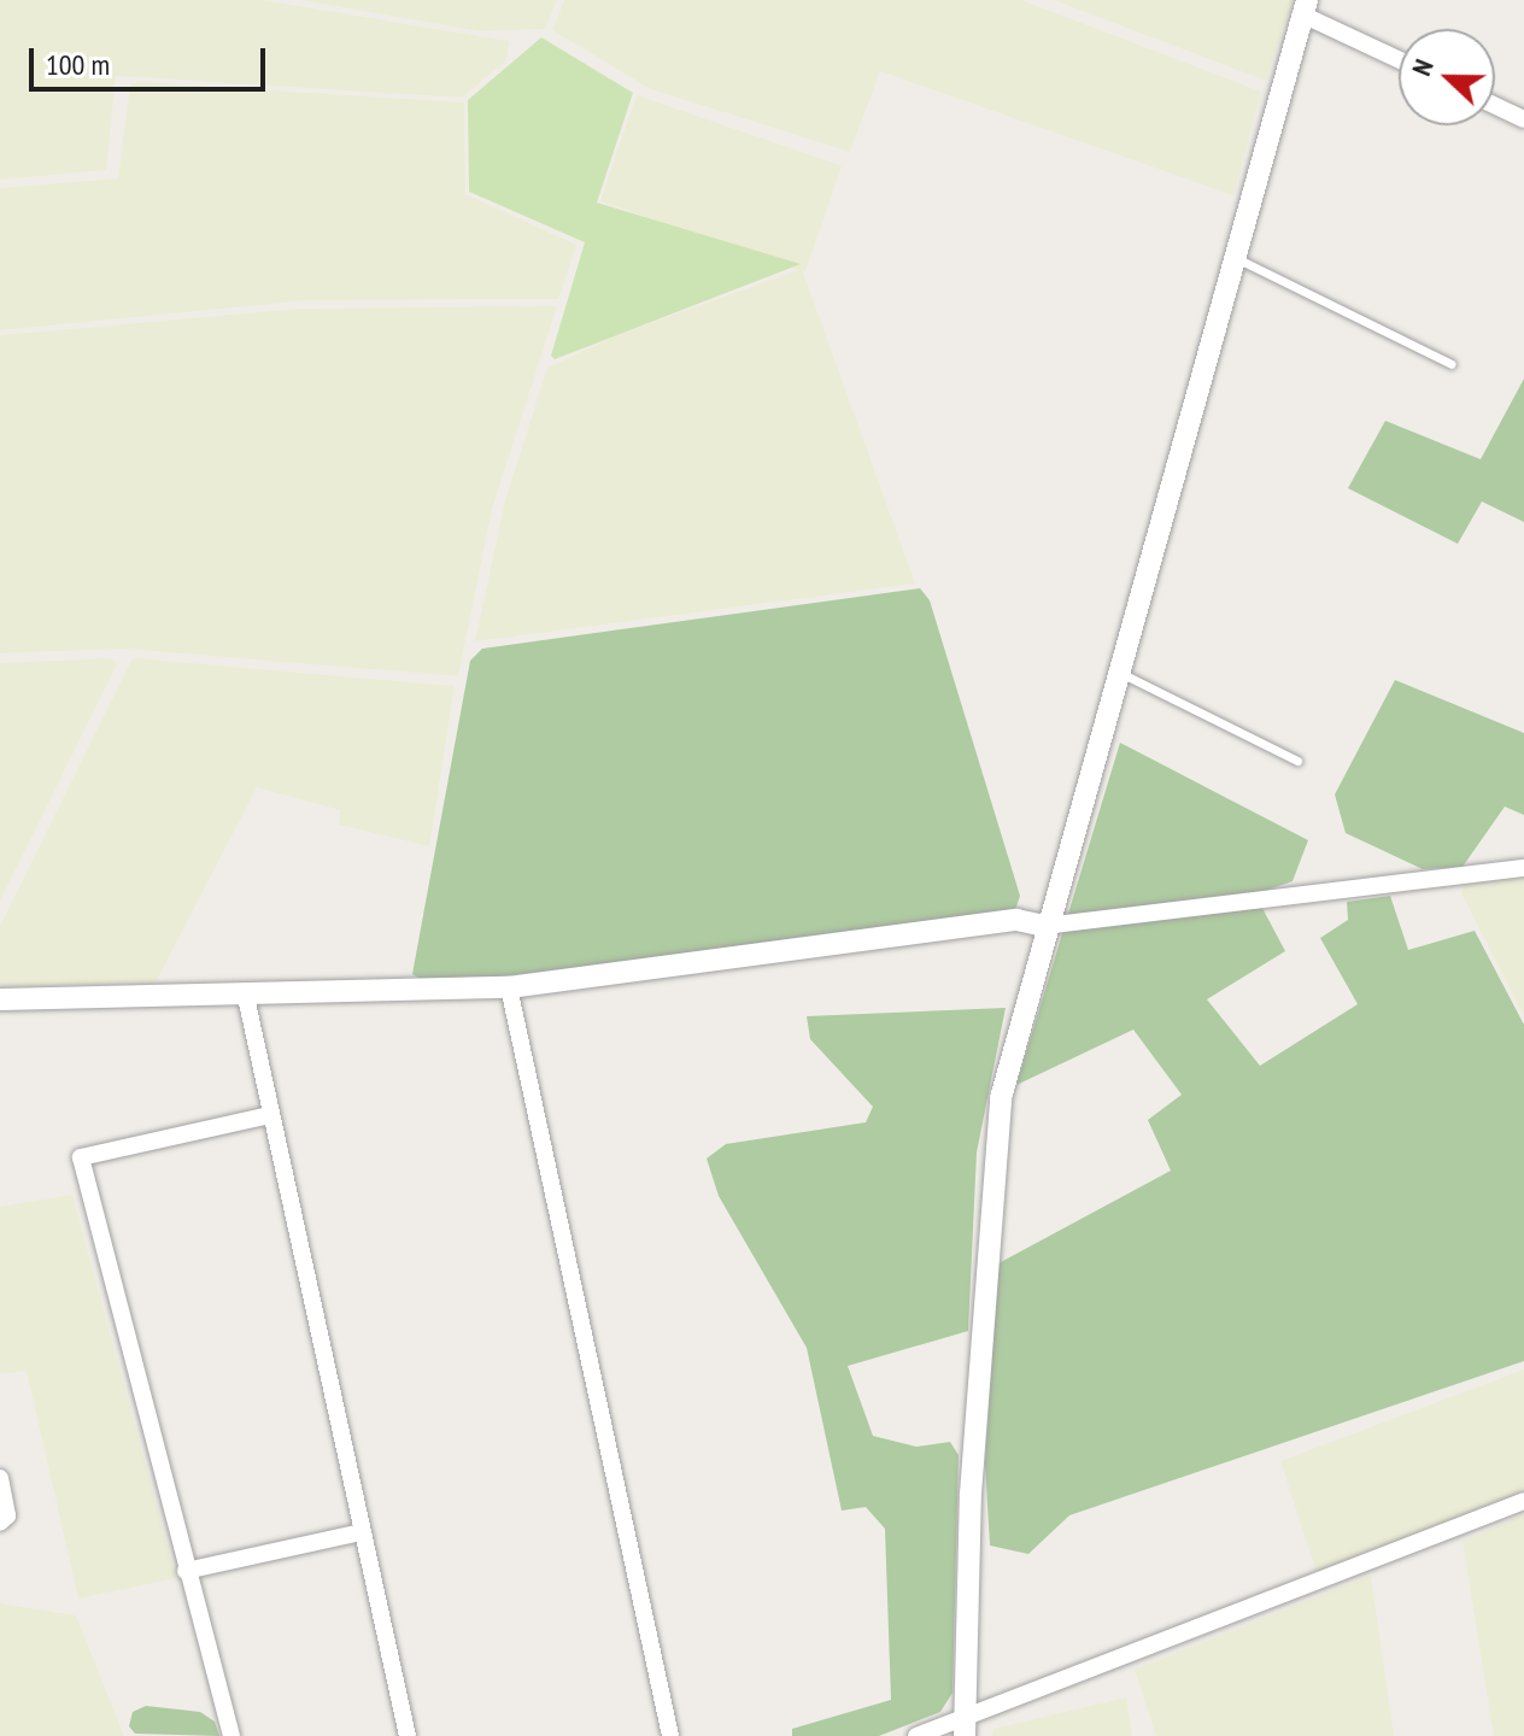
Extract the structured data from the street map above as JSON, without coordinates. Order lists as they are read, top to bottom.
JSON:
{
  "scale_bar": "100 m",
  "north": "left"
}
